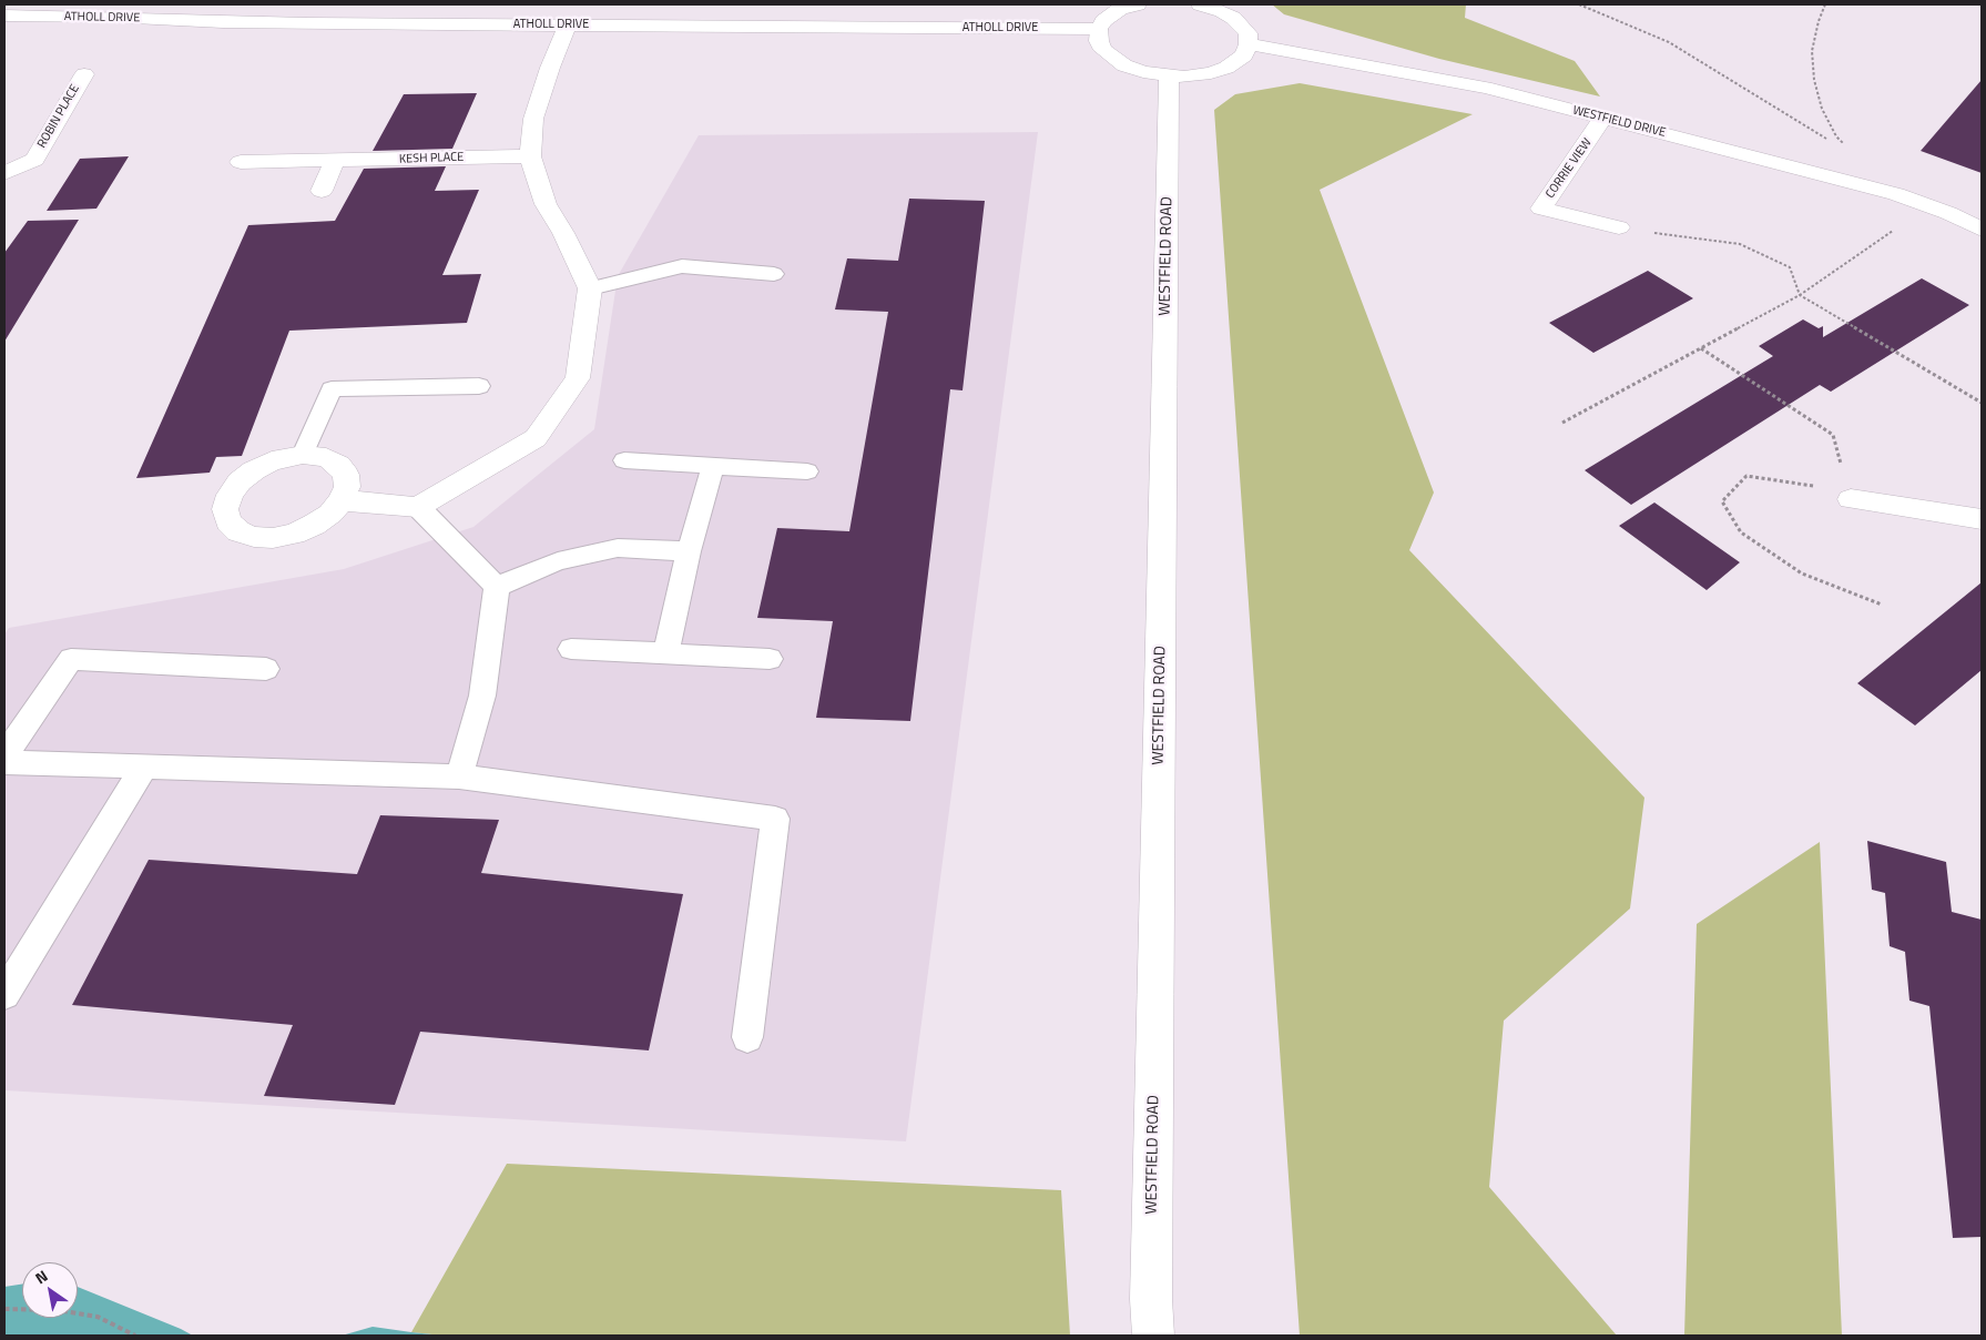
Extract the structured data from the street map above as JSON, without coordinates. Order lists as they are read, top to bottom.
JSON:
{
  "streets": {
    "street": [
      "ATHOLL DRIVE",
      "ROBIN PLACE",
      "WESTFIELD DRIVE",
      "KESH PLACE",
      "CORRIE VIEW",
      "WESTFIELD ROAD"
    ]
  },
  "crossings": [
    ["WESTFIELD DRIVE", "CORRIE VIEW"]
  ],
  "north": "top left"
}
